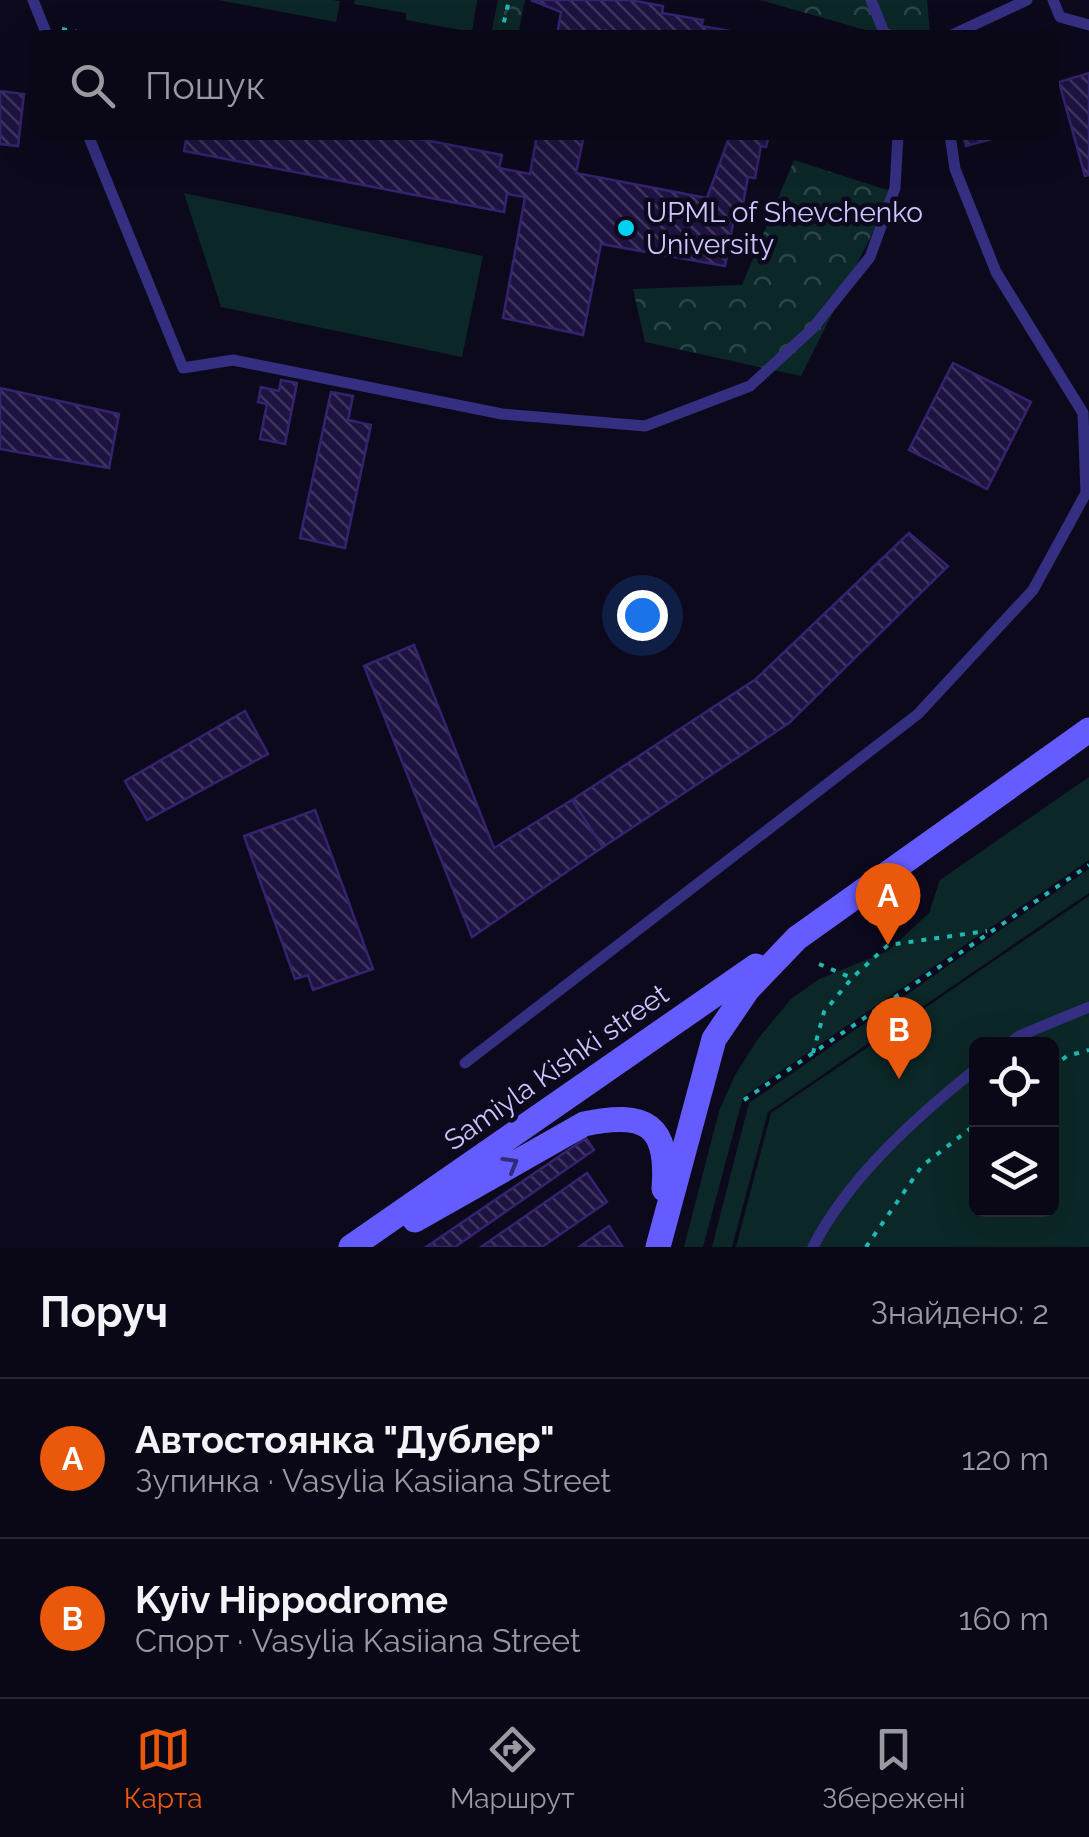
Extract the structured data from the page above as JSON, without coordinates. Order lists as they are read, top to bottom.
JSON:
{
  "streets": {
    "street": ["Samiyla Kishki street"]
  },
  "places": ["UPML of Shevchenko University"],
  "page": {
    "search": "Пошук",
    "pins": ["A", "B"],
    "heading": ["Поруч", "Знайдено: 2"],
    "list": [
      {
        "mark": "A",
        "name": "Автостоянка \"Дублер\"",
        "note": "Зупинка · Vasylia Kasiiana Street",
        "value": "120 m"
      },
      {
        "mark": "B",
        "name": "Kyiv Hippodrome",
        "note": "Спорт · Vasylia Kasiiana Street",
        "value": "160 m"
      }
    ],
    "nav": ["Карта", "Маршрут", "Збережені"]
  }
}
